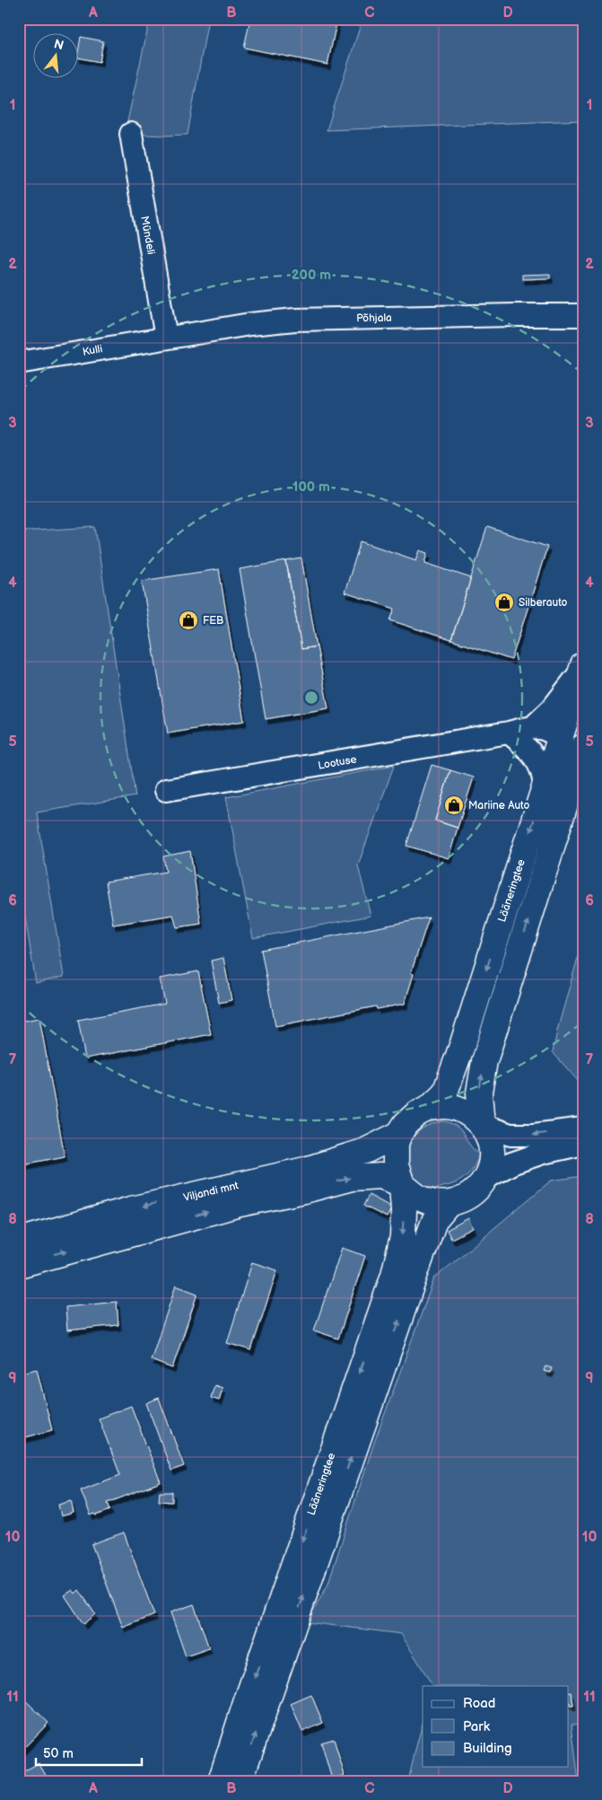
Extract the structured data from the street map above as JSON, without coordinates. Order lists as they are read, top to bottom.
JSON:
{
  "streets": {
    "main road": ["Lääneringtee", "Viljandi mnt"],
    "street": [
      "Mündeli",
      "Põhjala",
      "Kulli",
      "Lootuse"
    ]
  },
  "crossings": [
    ["Mündeli", "Põhjala"],
    ["Mündeli", "Kulli"],
    ["Põhjala", "Kulli"],
    ["Lootuse", "Lääneringtee"],
    ["Lääneringtee", "Viljandi mnt"]
  ],
  "places": {
    "shop": ["Silberauto", "FEB", "Mariine Auto"]
  },
  "legend": ["Road", "Park", "Building"],
  "scale_bar": "50 m",
  "north": "top",
  "grid": {
    "columns": [
      "A",
      "B",
      "C",
      "D"
    ],
    "rows": [
      "1",
      "2",
      "3",
      "4",
      "5",
      "6",
      "7",
      "8",
      "9",
      "10",
      "11"
    ]
  },
  "rings": ["200 m", "100 m"]
}
